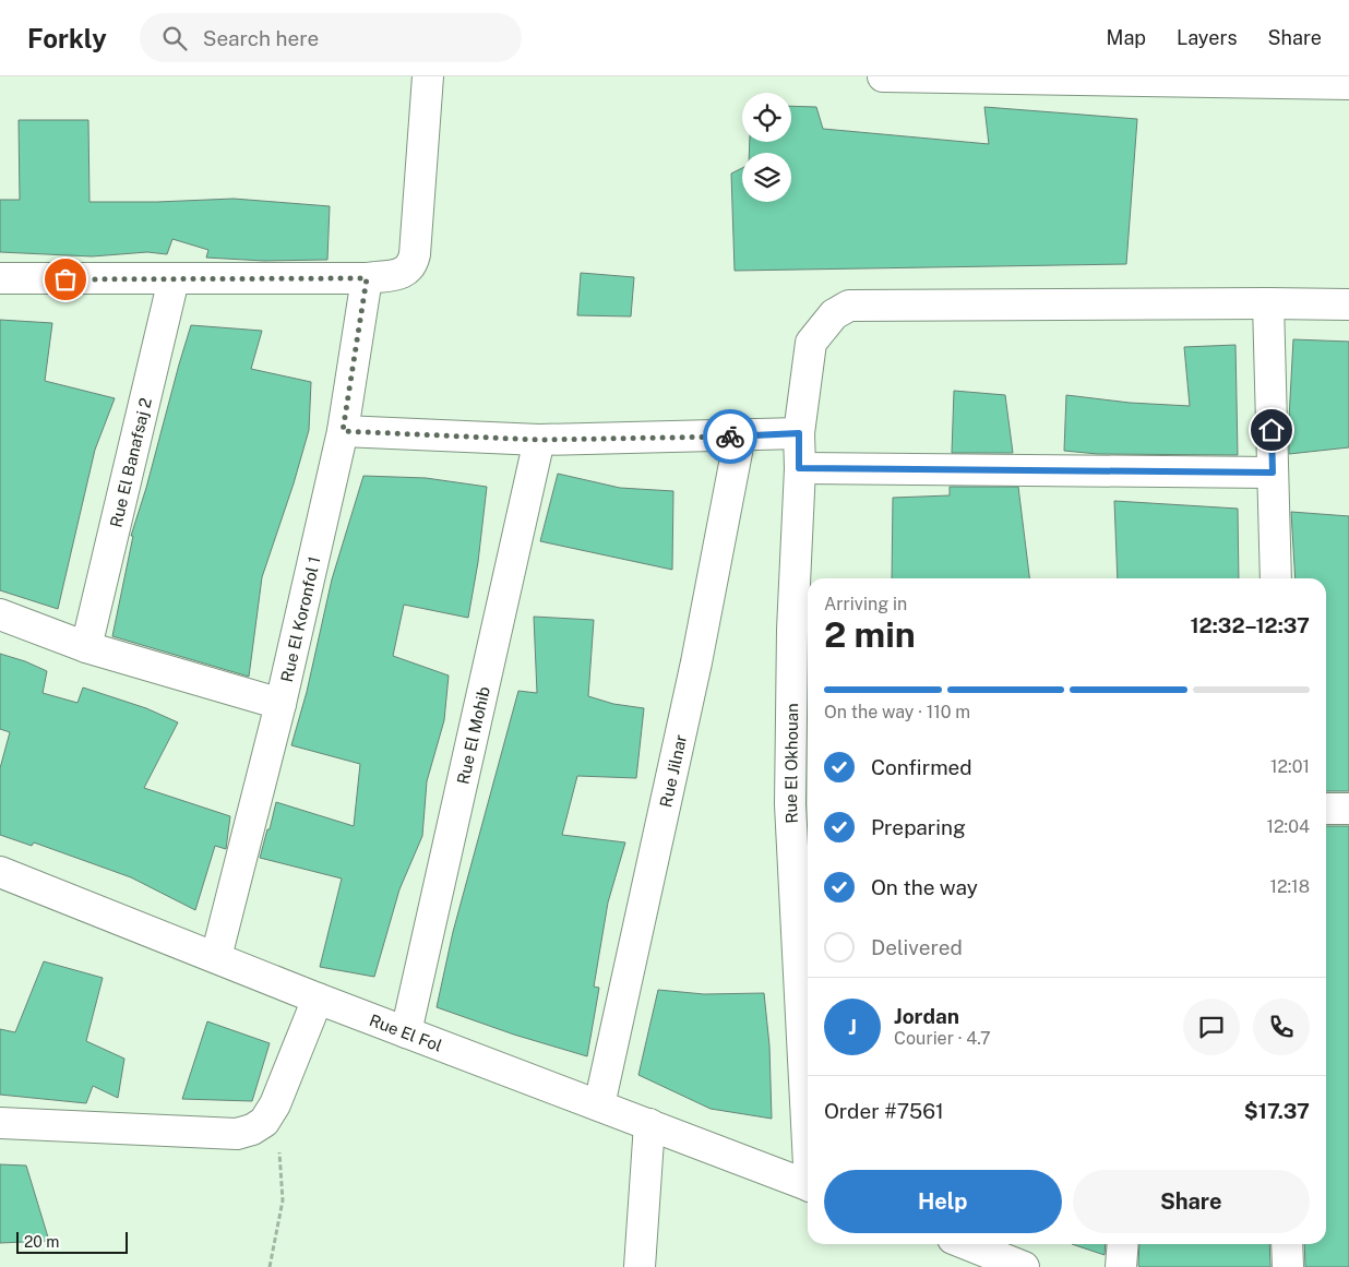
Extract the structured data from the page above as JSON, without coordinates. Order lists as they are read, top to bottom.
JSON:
{
  "streets": {
    "street": [
      "Rue El Banafsaj 2",
      "Rue El Koronfol 1",
      "Rue El Mohib",
      "Rue El Okhouan",
      "Rue Jilnar",
      "Rue El Fol"
    ]
  },
  "crossings": [
    ["Rue El Koronfol 1", "Rue El Fol"],
    ["Rue El Mohib", "Rue El Fol"],
    ["Rue Jilnar", "Rue El Fol"]
  ],
  "scale_bar": "20 m",
  "page": {
    "header": "Forkly",
    "search": "Search here",
    "nav": ["Map", "Layers", "Share"],
    "heading": ["2 min", "Arriving in", "12:32–12:37"],
    "panel": [
      "Jordan",
      "Courier · 4.7",
      "Order #7561",
      "$17.37"
    ],
    "bar": "On the way · 110 m",
    "list": [
      ["Confirmed", "12:01"],
      ["Preparing", "12:04"],
      ["On the way", "12:18"],
      "Delivered"
    ],
    "round": "J",
    "buttons": ["Help", "Share"],
    "scale": "20 m"
  }
}
